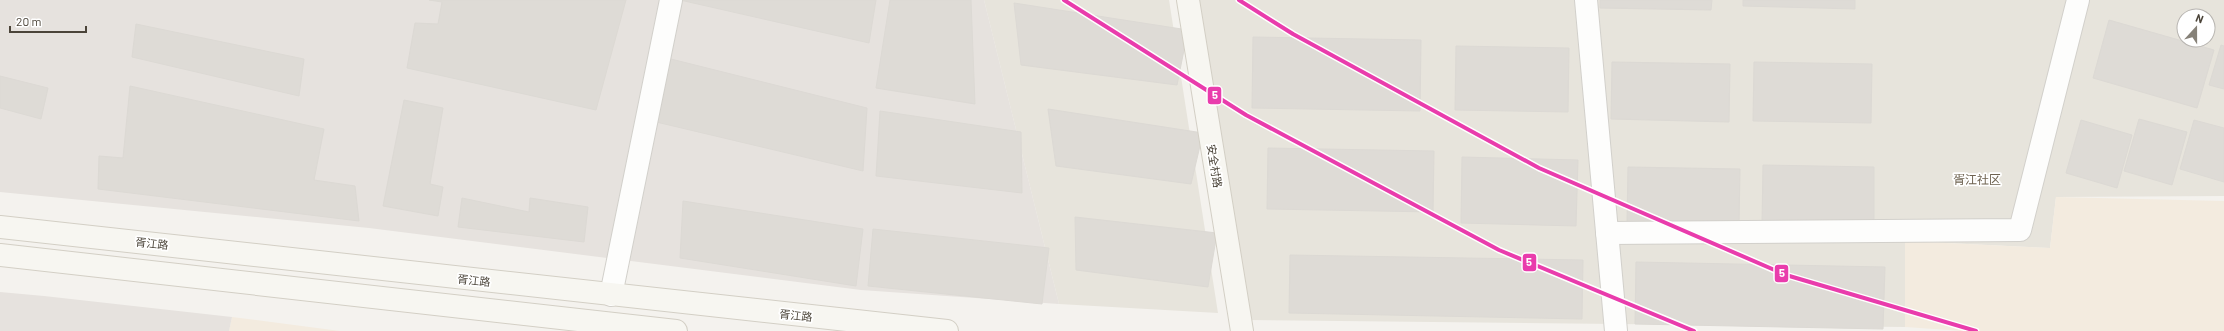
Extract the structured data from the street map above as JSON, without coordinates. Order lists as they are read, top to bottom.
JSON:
{
  "streets": {
    "main road": ["安全村路", "胥江路"]
  },
  "districts": ["胥江社区"],
  "lines": ["transit line 5"],
  "scale_bar": "20 m",
  "north": "top"
}
